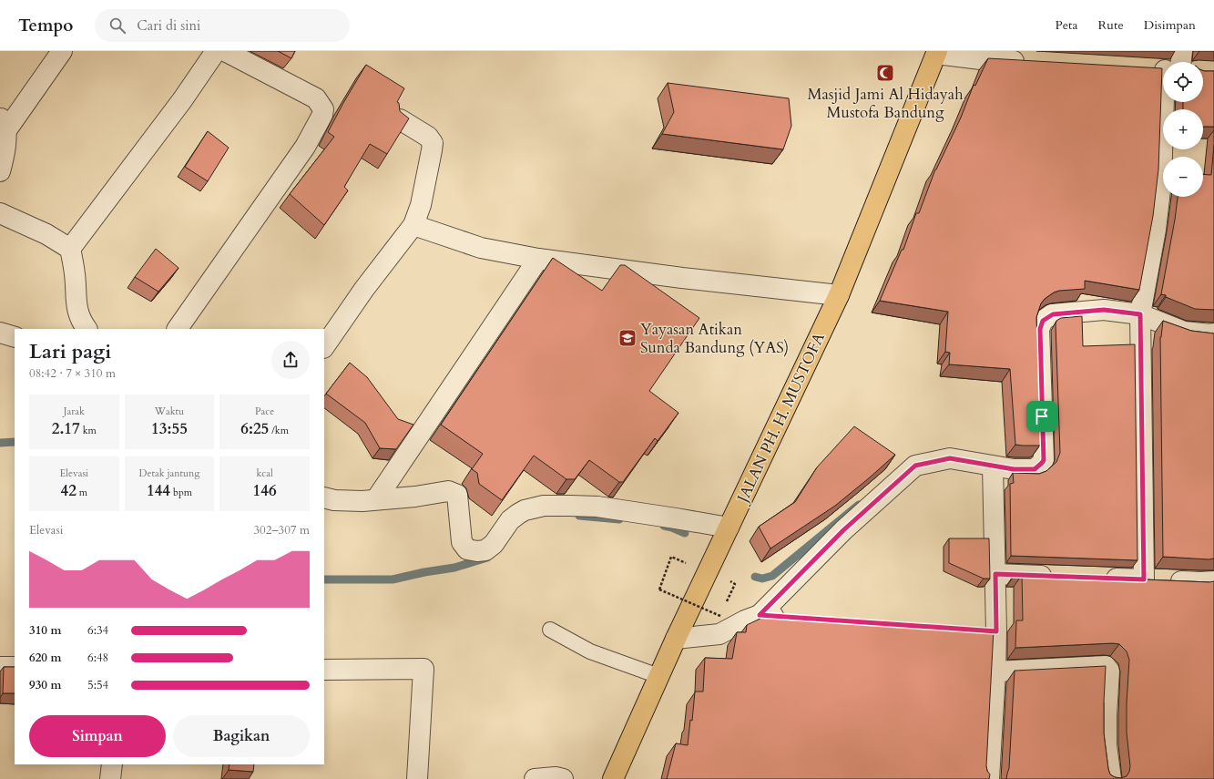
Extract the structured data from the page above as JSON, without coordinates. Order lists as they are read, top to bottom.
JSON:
{
  "streets": {
    "highway": ["JALAN PH. H. MUSTOFA"]
  },
  "places": {
    "mosque": ["Masjid Jami Al Hidayah Mustofa Bandung"],
    "school or university": ["Yayasan Atikan Sunda Bandung (YAS)"]
  },
  "page": {
    "header": "Tempo",
    "search": "Cari di sini",
    "nav": ["Peta", "Rute", "Disimpan"],
    "map_buttons": ["+", "−"],
    "heading": ["Lari pagi", "08:42 · 7 × 310 m"],
    "stats": [
      ["Jarak", "2.17 km"],
      ["Waktu", "13:55"],
      ["Pace", "6:25 /km"],
      ["Elevasi", "42 m"],
      ["Detak jantung", "144 bpm"],
      ["kcal", "146"]
    ],
    "chart": ["Elevasi", "302–307 m"],
    "list": [
      {
        "name": "310 m",
        "note": "6:34"
      },
      {
        "name": "620 m",
        "note": "6:48"
      },
      {
        "name": "930 m",
        "note": "5:54"
      }
    ],
    "buttons": ["Simpan", "Bagikan"]
  }
}
